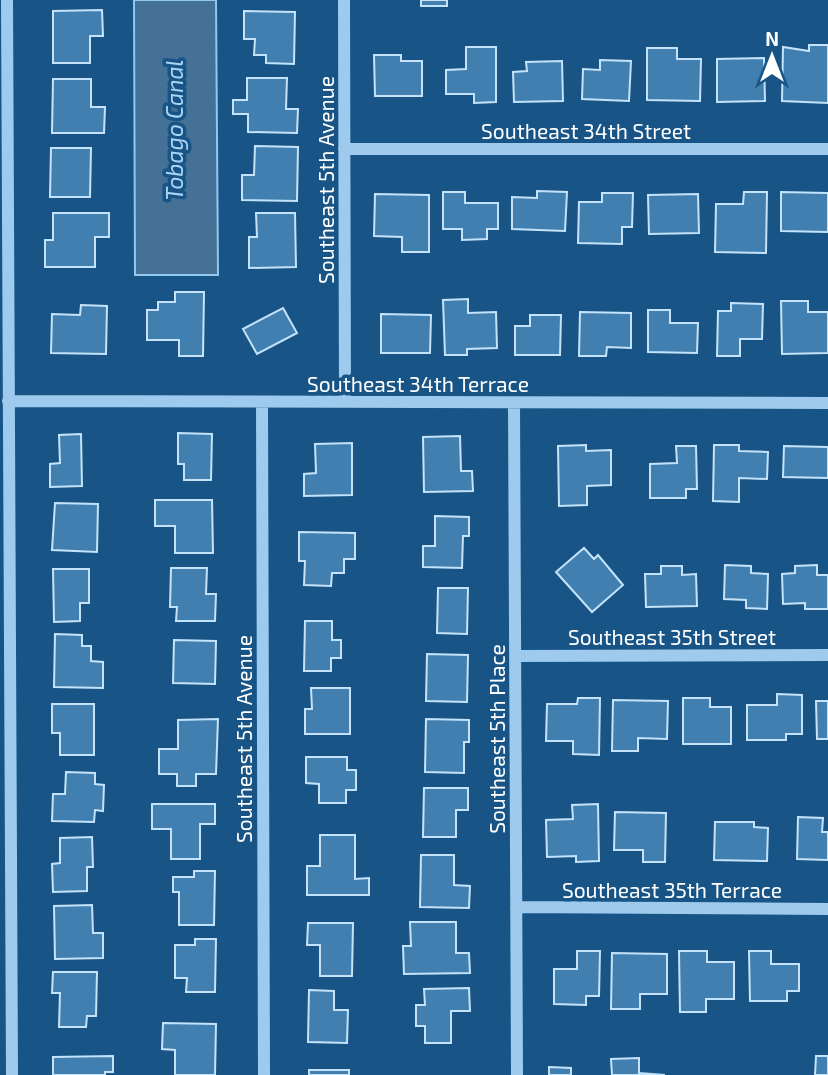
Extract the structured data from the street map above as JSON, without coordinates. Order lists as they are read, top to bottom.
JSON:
{
  "streets": {
    "street": [
      "Southeast 34th Street",
      "Southeast 5th Avenue",
      "Southeast 34th Terrace",
      "Southeast 35th Street",
      "Southeast 5th Place",
      "Southeast 35th Terrace"
    ]
  },
  "crossings": [
    ["Southeast 34th Street", "Southeast 5th Avenue"],
    ["Southeast 5th Avenue", "Southeast 34th Terrace"],
    ["Southeast 34th Terrace", "Southeast 5th Place"],
    ["Southeast 35th Street", "Southeast 5th Place"],
    ["Southeast 5th Place", "Southeast 35th Terrace"]
  ],
  "water": ["Tobago Canal"],
  "north": "top"
}
